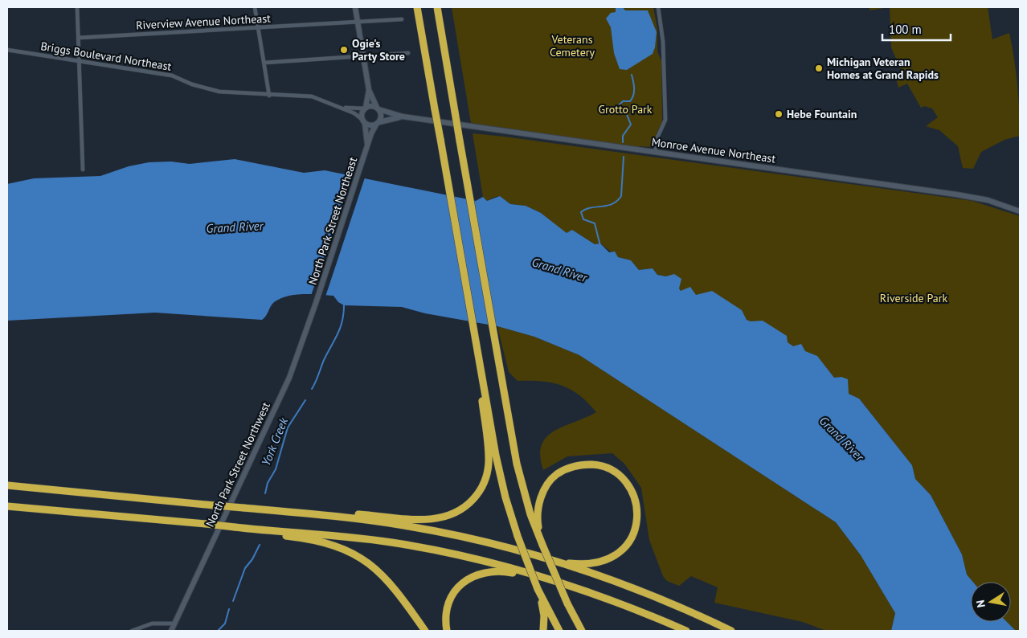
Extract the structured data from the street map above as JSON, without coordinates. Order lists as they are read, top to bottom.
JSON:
{
  "streets": {
    "main road": ["Monroe Avenue Northeast", "North Park Street Northeast", "North Park Street Northwest"],
    "street": ["Riverview Avenue Northeast", "Briggs Boulevard Northeast"]
  },
  "crossings": [
    ["Briggs Boulevard Northeast", "Monroe Avenue Northeast"],
    ["Briggs Boulevard Northeast", "North Park Street Northeast"],
    ["Monroe Avenue Northeast", "North Park Street Northeast"],
    ["North Park Street Northeast", "North Park Street Northwest"]
  ],
  "water": ["Grand River", "York Creek"],
  "parks": ["Veterans Cemetery", "Grotto Park", "Riverside Park"],
  "places": ["Ogie's Party Store", "Michigan Veteran Homes at Grand Rapids", "Hebe Fountain"],
  "scale_bar": "100 m",
  "north": "left"
}
